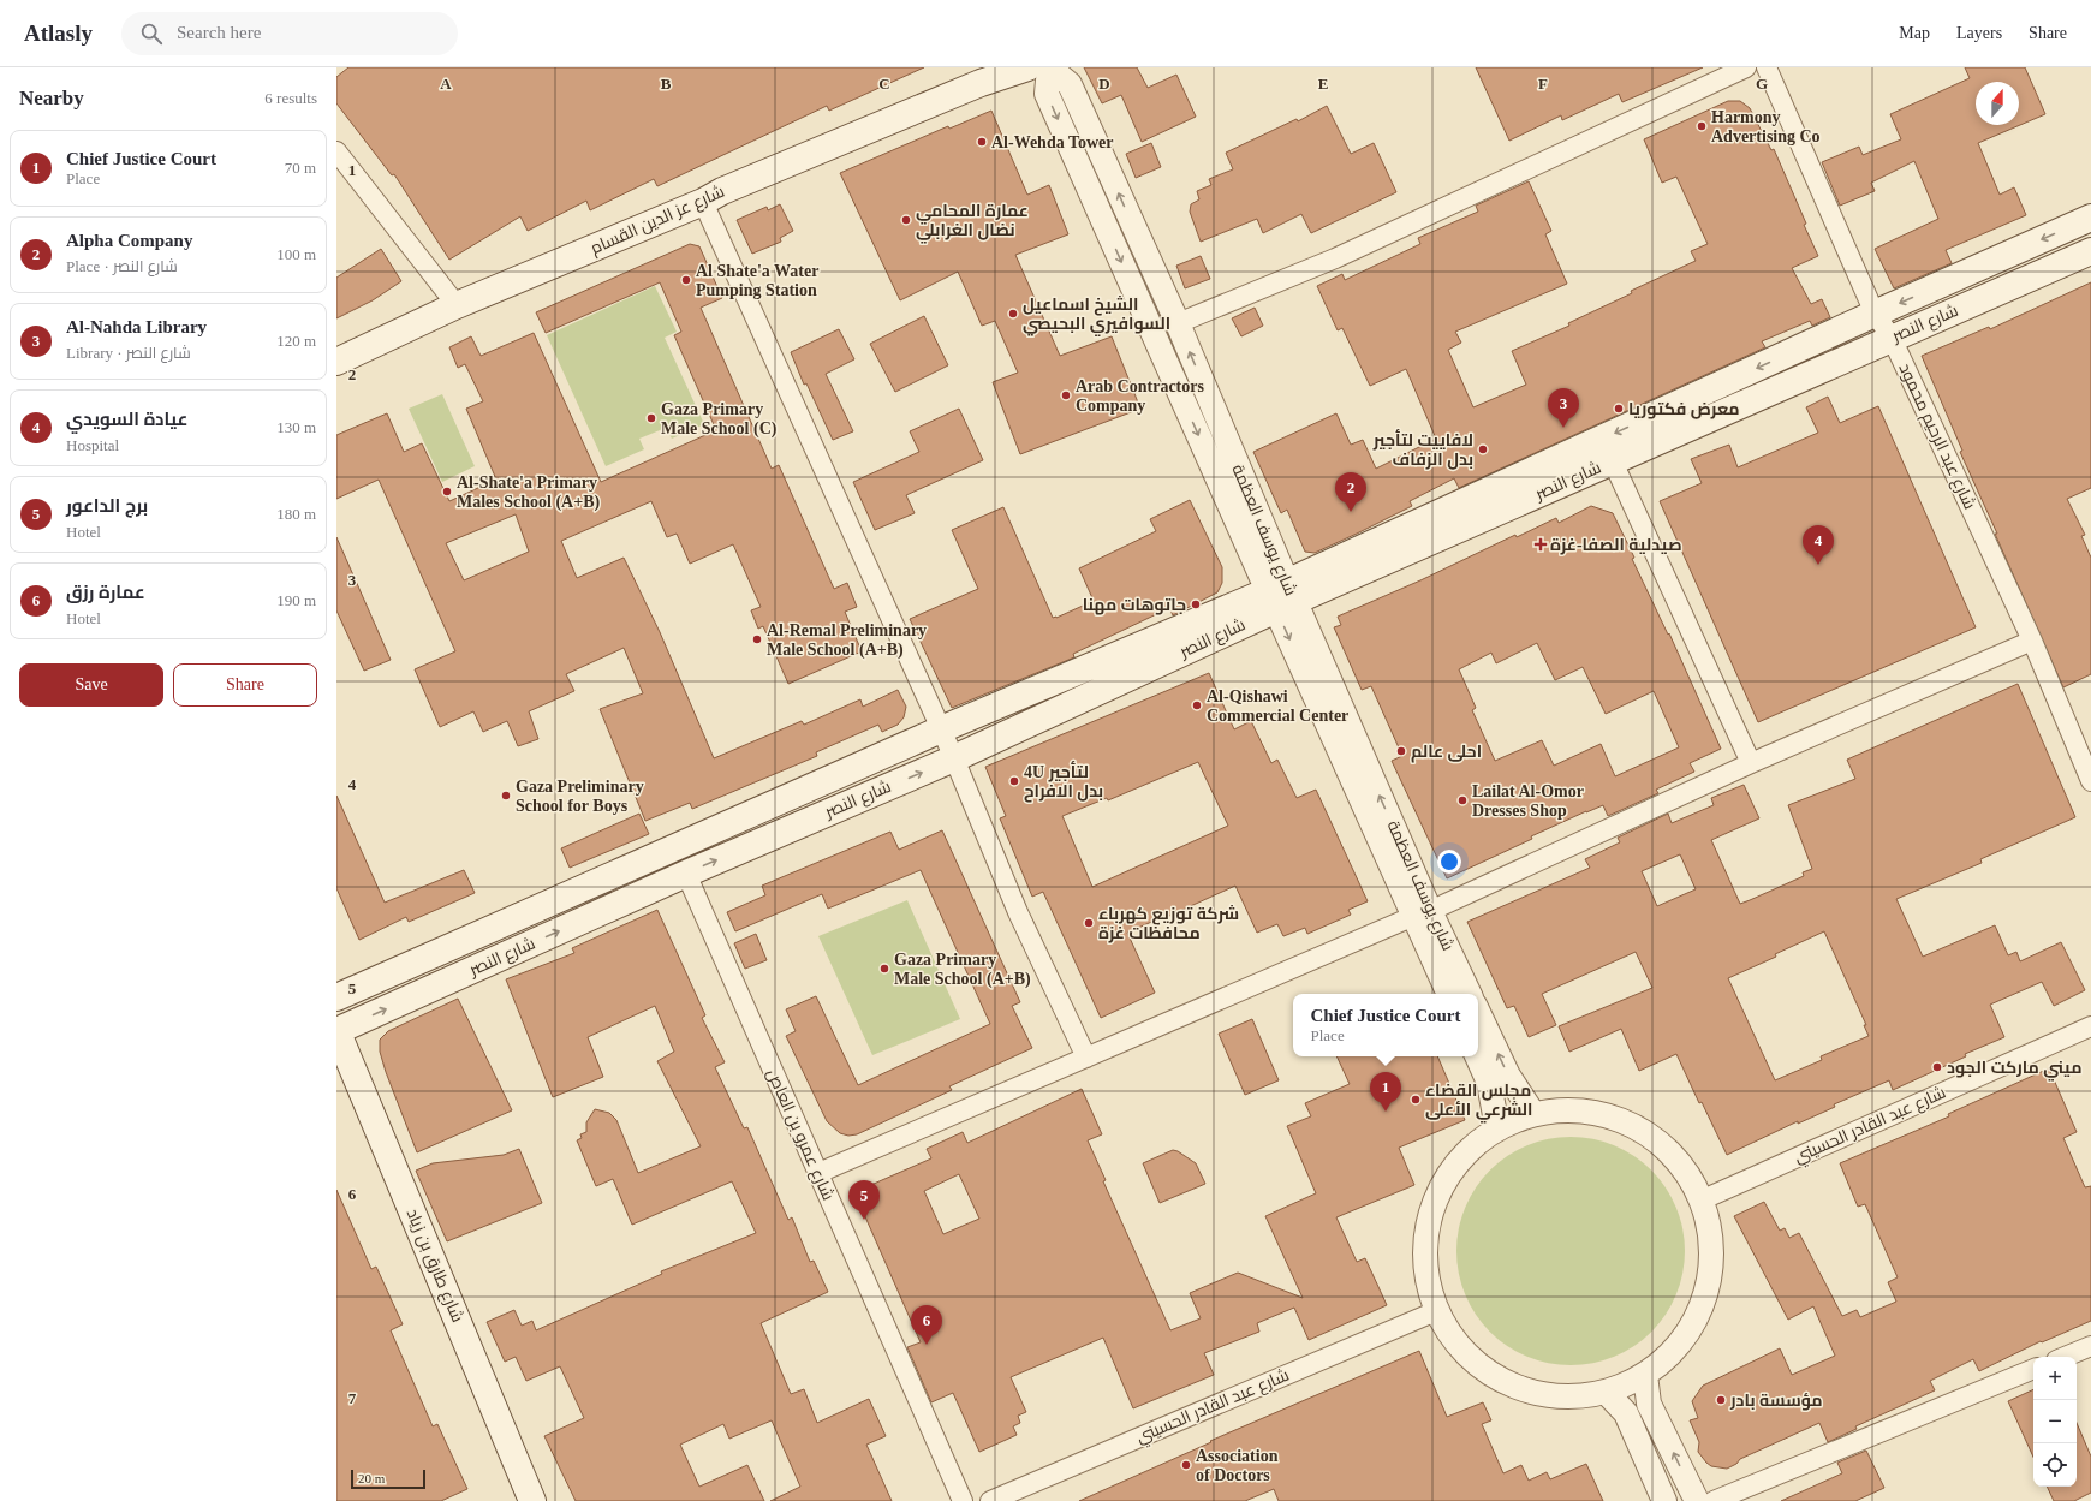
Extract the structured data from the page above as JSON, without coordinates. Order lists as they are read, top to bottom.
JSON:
{
  "streets": {
    "main road": ["شارع عز الدين القسام", "شارع النصر", "شارع طارق بن زياد"],
    "street": [
      "شارع عبد الرحيم محمود",
      "شارع يوسف العظمة",
      "شارع عبد القادر الحسيني",
      "شارع عمرو بن العاص"
    ]
  },
  "crossings": [
    ["شارع النصر", "شارع عبد الرحيم محمود"],
    ["شارع النصر", "شارع يوسف العظمة"],
    ["شارع النصر", "شارع عمرو بن العاص"],
    ["شارع النصر", "شارع طارق بن زياد"]
  ],
  "places": {
    "other": [
      "Harmony Advertising Co",
      "Al-Wehda Tower",
      "عمارة المحامي نضال الغرابلي",
      "Al Shate'a Water Pumping Station",
      "الشيخ اسماعيل السوافيري البحيصي",
      "Arab Contractors Company",
      "معرض فكتوريا",
      "Gaza Primary Male School (C)",
      "لافاييت لتأجير بدل الزفاف",
      "Al-Shate'a Primary Males School (A+B)",
      "جاتوهات مهنا",
      "Al-Remal Preliminary Male School (A+B)",
      "Al-Qishawi Commercial Center",
      "احلى عالم",
      "4U لتأجير بدل الافراح",
      "Gaza Preliminary School for Boys",
      "Lailat Al-Omor Dresses Shop",
      "شركة توزيع كهرباء محافظات غزة",
      "Gaza Primary Male School (A+B)",
      "ميني ماركت الجود",
      "مجلس القضاء الشرعي الأعلى",
      "مؤسسة بادر",
      "Association of Doctors"
    ],
    "health": ["صيدلية الصفا-غزة"]
  },
  "scale_bar": "20 m",
  "north": "top",
  "page": {
    "header": "Atlasly",
    "search": "Search here",
    "nav": ["Map", "Layers", "Share"],
    "heading": ["Nearby", "6 results"],
    "list": [
      {
        "mark": "1",
        "name": "Chief Justice Court",
        "note": "Place",
        "value": "70 m"
      },
      {
        "mark": "2",
        "name": "Alpha Company",
        "note": "Place · شارع النصر",
        "value": "100 m"
      },
      {
        "mark": "3",
        "name": "Al-Nahda Library",
        "note": "Library · شارع النصر",
        "value": "120 m"
      },
      {
        "mark": "4",
        "name": "عيادة السويدي",
        "note": "Hospital",
        "value": "130 m"
      },
      {
        "mark": "5",
        "name": "برج الداعور",
        "note": "Hotel",
        "value": "180 m"
      },
      {
        "mark": "6",
        "name": "عمارة رزق",
        "note": "Hotel",
        "value": "190 m"
      }
    ],
    "pins": [
      "3",
      "2",
      "4",
      "1",
      "5",
      "6"
    ],
    "buttons": ["Save", "Share"],
    "popup": ["Chief Justice Court", "Place"],
    "map_buttons": ["+", "−"],
    "scale": "20 m"
  },
  "grid": {
    "columns": [
      "A",
      "B",
      "C",
      "D",
      "E",
      "F",
      "G"
    ],
    "rows": [
      "1",
      "2",
      "3",
      "4",
      "5",
      "6",
      "7"
    ]
  }
}
